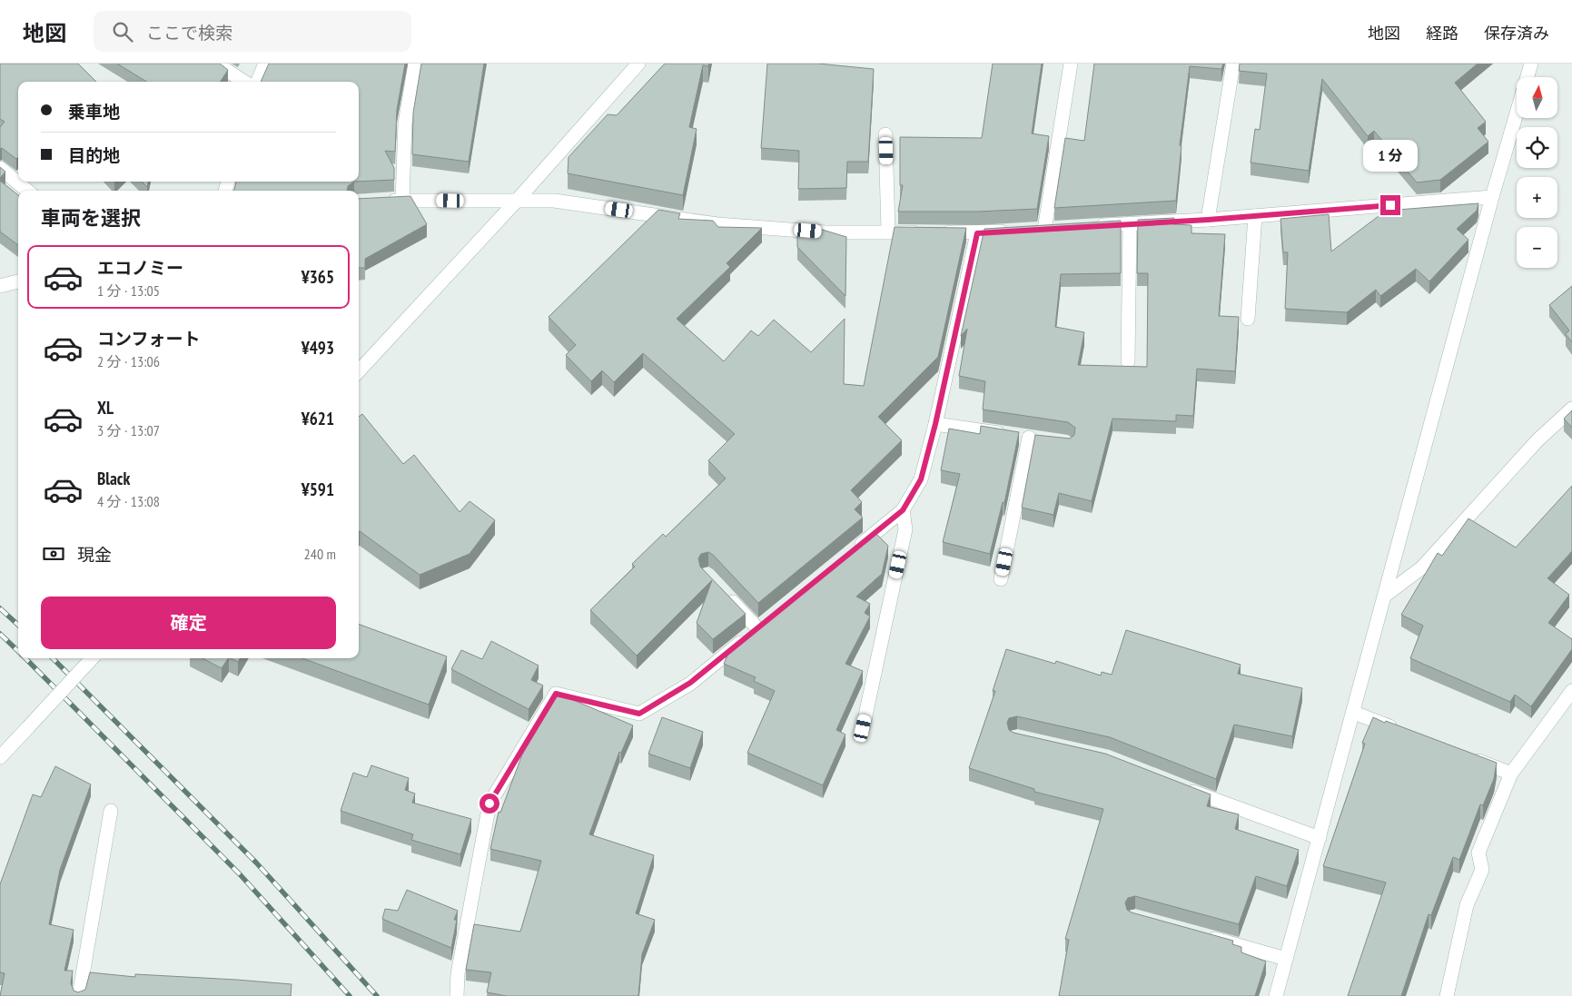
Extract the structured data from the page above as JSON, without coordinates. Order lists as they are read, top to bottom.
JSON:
{
  "north": "top",
  "page": {
    "header": "地図",
    "search": "ここで検索",
    "nav": ["地図", "経路", "保存済み"],
    "map_buttons": ["+", "−"],
    "banner": ["乗車地", "目的地"],
    "bubble": "1 分",
    "heading": "車両を選択",
    "list": [
      {
        "name": "エコノミー",
        "note": "1 分 · 13:05",
        "value": "¥365"
      },
      {
        "name": "コンフォート",
        "note": "2 分 · 13:06",
        "value": "¥493"
      },
      {
        "name": "XL",
        "note": "3 分 · 13:07",
        "value": "¥621"
      },
      {
        "name": "Black",
        "note": "4 分 · 13:08",
        "value": "¥591"
      }
    ],
    "pay": ["現金", "240 m"],
    "buttons": "確定"
  }
}
